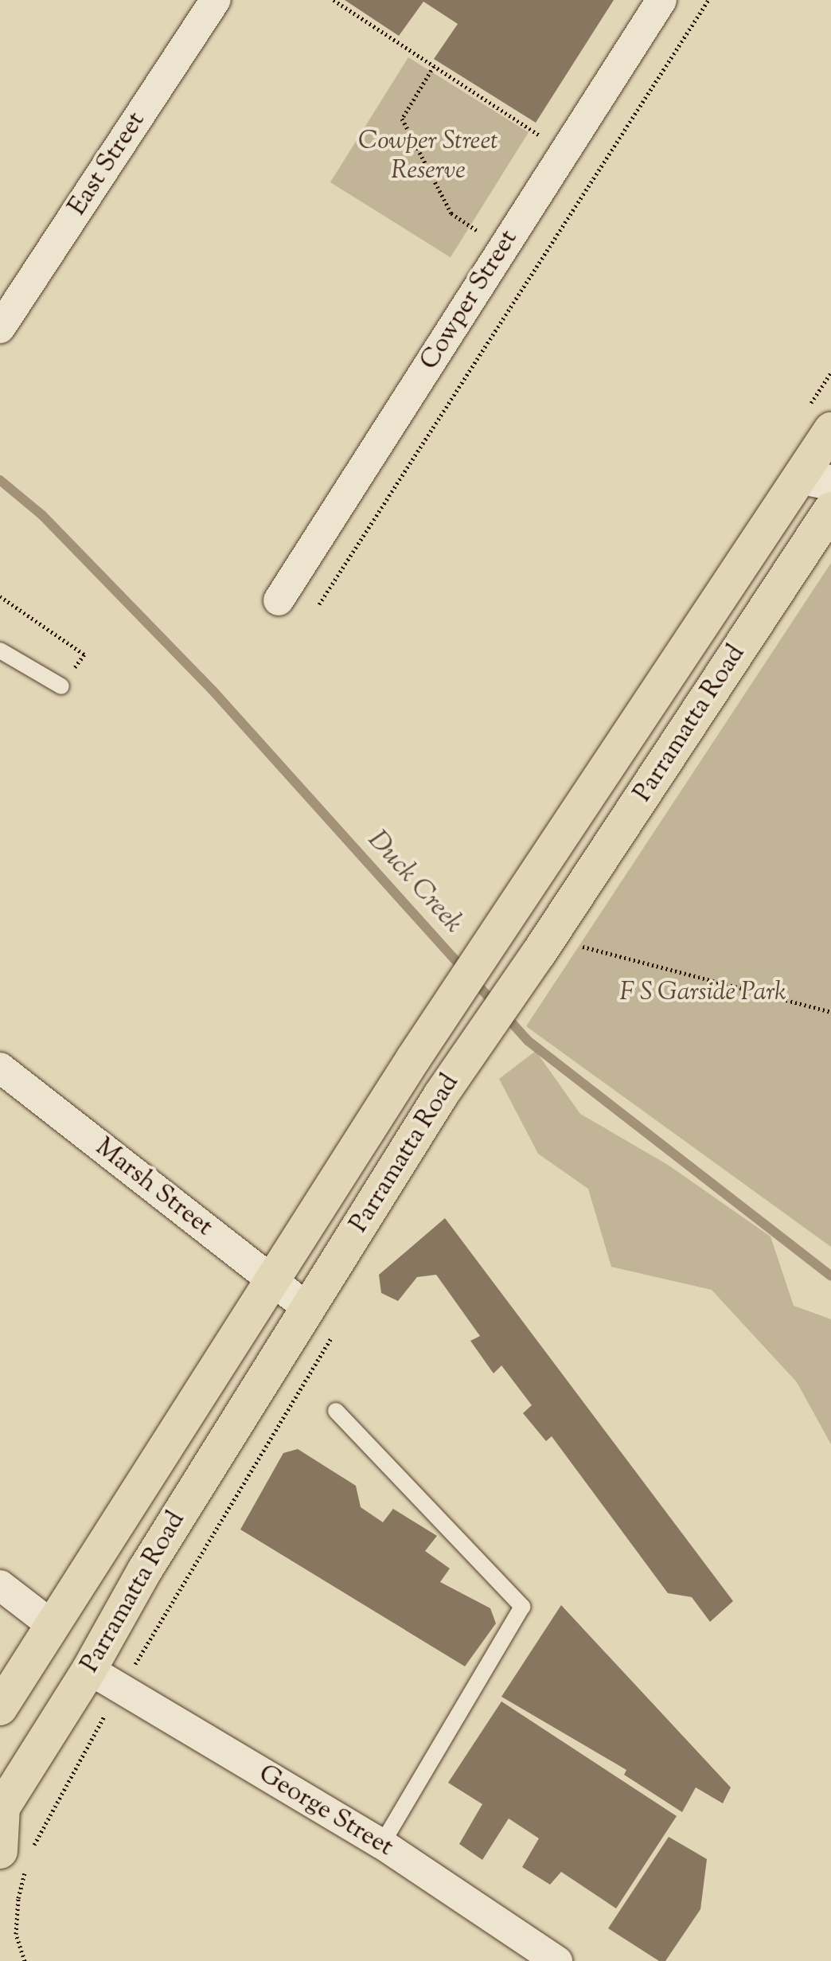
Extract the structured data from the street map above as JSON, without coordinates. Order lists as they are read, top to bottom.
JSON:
{
  "streets": {
    "highway": ["Parramatta Road"],
    "street": [
      "East Street",
      "Cowper Street",
      "Marsh Street",
      "George Street"
    ]
  },
  "crossings": [
    ["Parramatta Road", "Marsh Street"],
    ["Parramatta Road", "George Street"]
  ],
  "water": ["Duck Creek"],
  "parks": ["Cowper Street Reserve", "F S Garside Park"]
}
